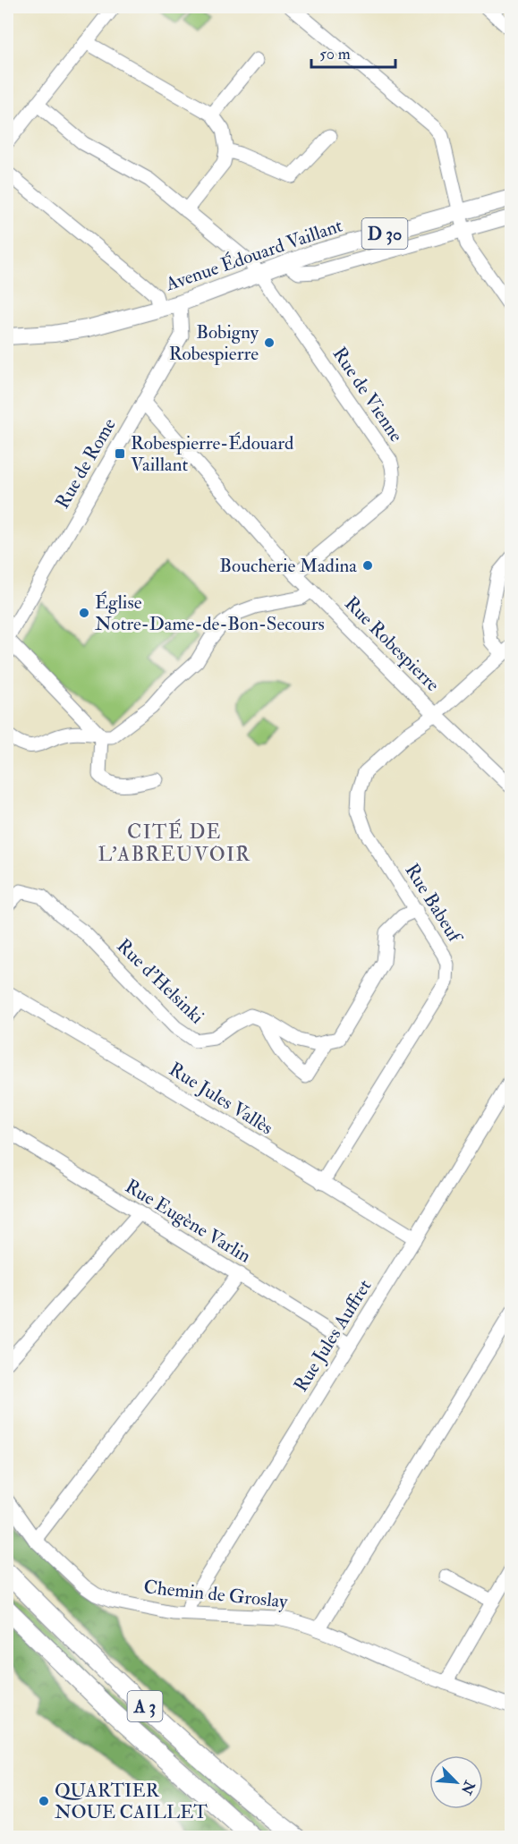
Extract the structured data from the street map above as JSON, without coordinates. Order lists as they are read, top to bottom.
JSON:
{
  "streets": {
    "highway": ["A 3"],
    "main road": ["D 30", "Avenue Édouard Vaillant"],
    "street": [
      "Rue de Vienne",
      "Rue de Rome",
      "Rue Robespierre",
      "Rue Babeuf",
      "Rue d'Helsinki",
      "Rue Jules Vallès",
      "Rue Eugène Varlin",
      "Rue Jules Auffret",
      "Chemin de Groslay"
    ]
  },
  "crossings": [
    ["Avenue Édouard Vaillant", "Rue de Vienne"],
    ["Avenue Édouard Vaillant", "Rue de Rome"],
    ["Rue de Vienne", "Rue Robespierre"],
    ["Rue de Rome", "Rue Robespierre"],
    ["Rue Robespierre", "Rue Babeuf"],
    ["Rue Babeuf", "Rue Jules Vallès"],
    ["Rue Jules Vallès", "Rue Jules Auffret"],
    ["Rue Eugène Varlin", "Rue Jules Auffret"],
    ["Rue Jules Auffret", "Chemin de Groslay"]
  ],
  "districts": ["CITÉ DE L'ABREUVOIR"],
  "places": {
    "other": [
      "Bobigny Robespierre",
      "Boucherie Madina",
      "Église Notre-Dame-de-Bon-Secours",
      "QUARTIER NOUE CAILLET"
    ],
    "transit": ["Robespierre-Édouard Vaillant"]
  },
  "scale_bar": "50 m",
  "north": "bottom right"
}
